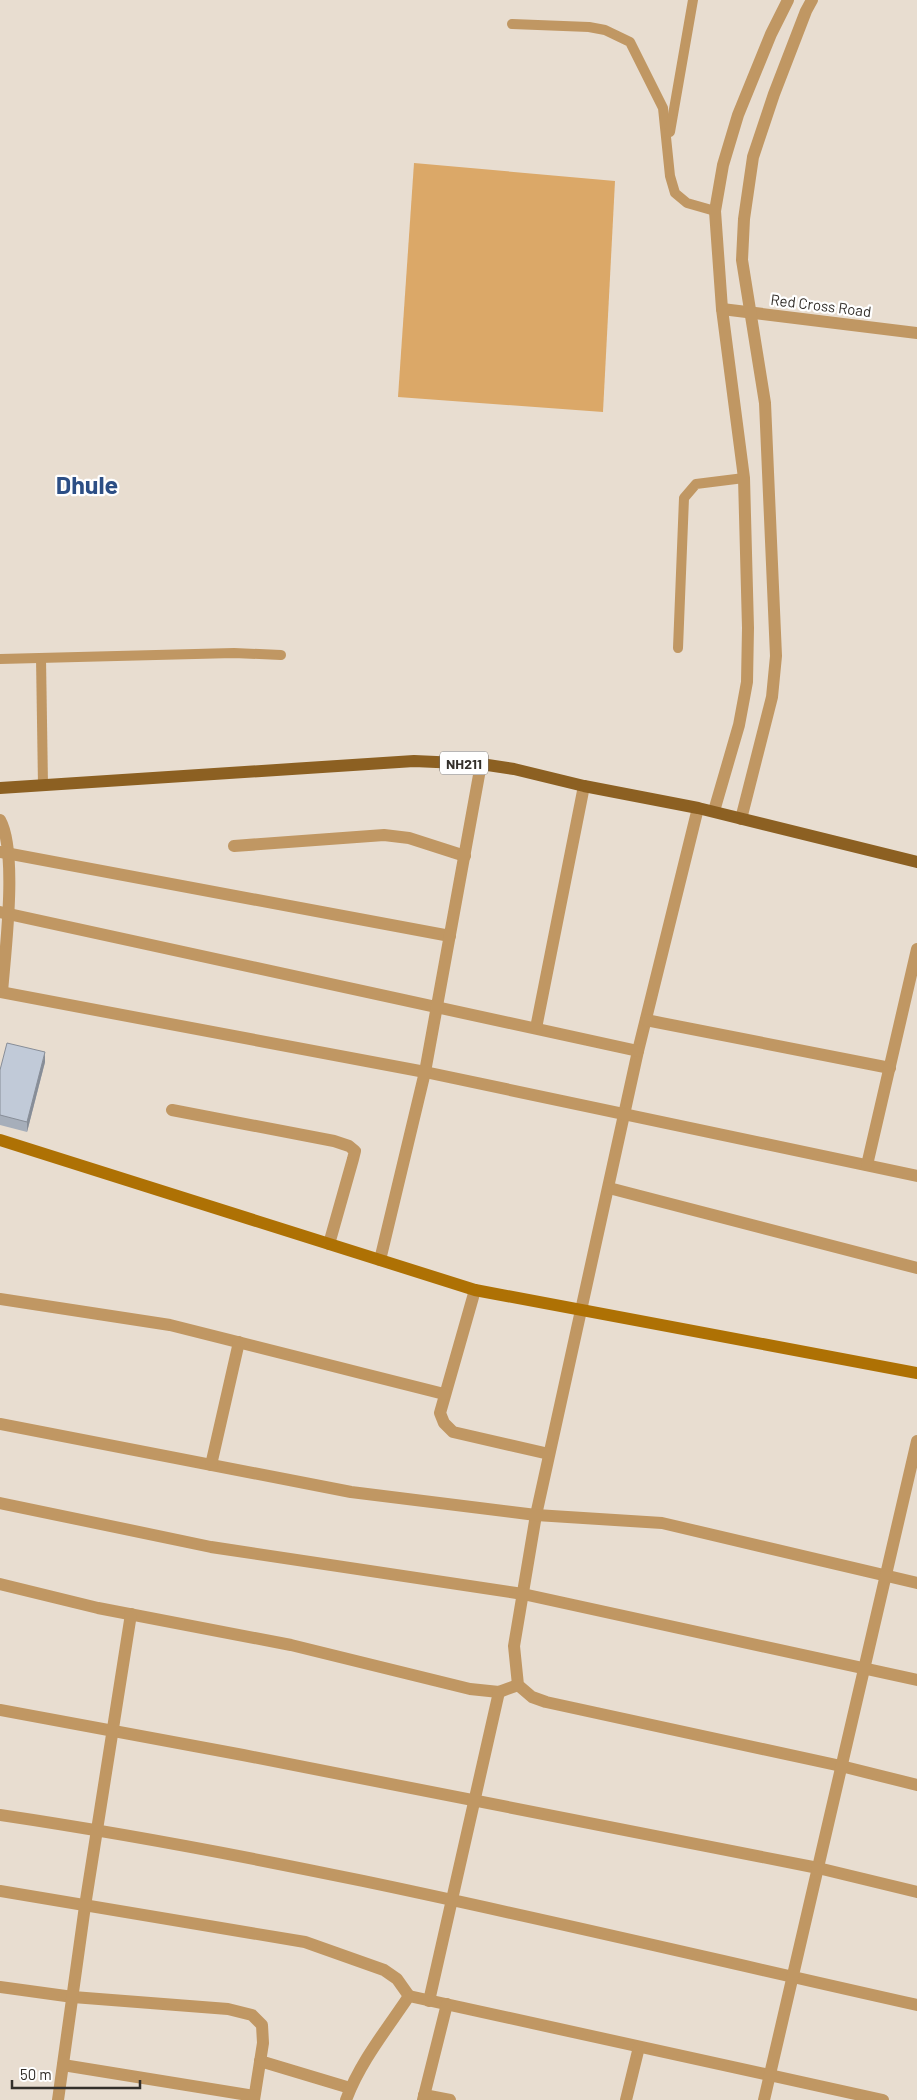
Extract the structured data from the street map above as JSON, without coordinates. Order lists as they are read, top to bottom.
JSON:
{
  "streets": {
    "main road": ["NH211"],
    "street": ["Red Cross Road"]
  },
  "districts": ["Dhule"],
  "scale_bar": "50 m"
}
